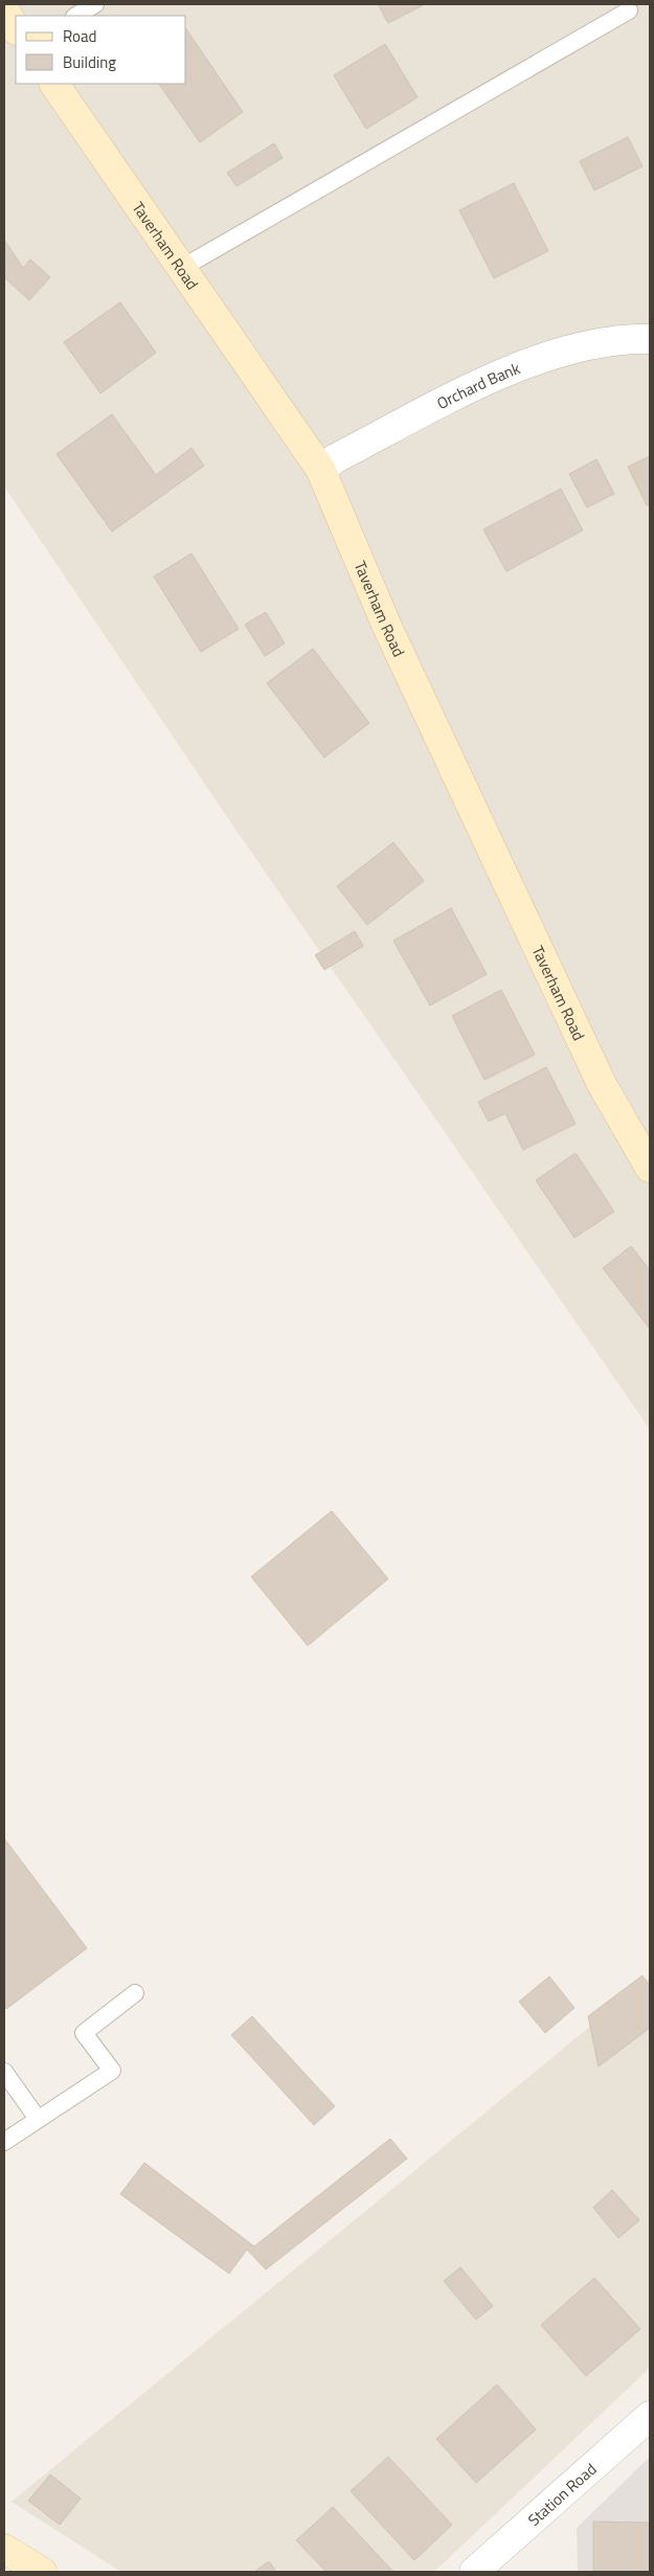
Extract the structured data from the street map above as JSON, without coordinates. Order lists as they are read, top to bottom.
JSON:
{
  "streets": {
    "street": ["Taverham Road", "Orchard Bank", "Station Road"]
  },
  "crossings": [
    ["Taverham Road", "Orchard Bank"]
  ],
  "legend": ["Road", "Building"]
}
